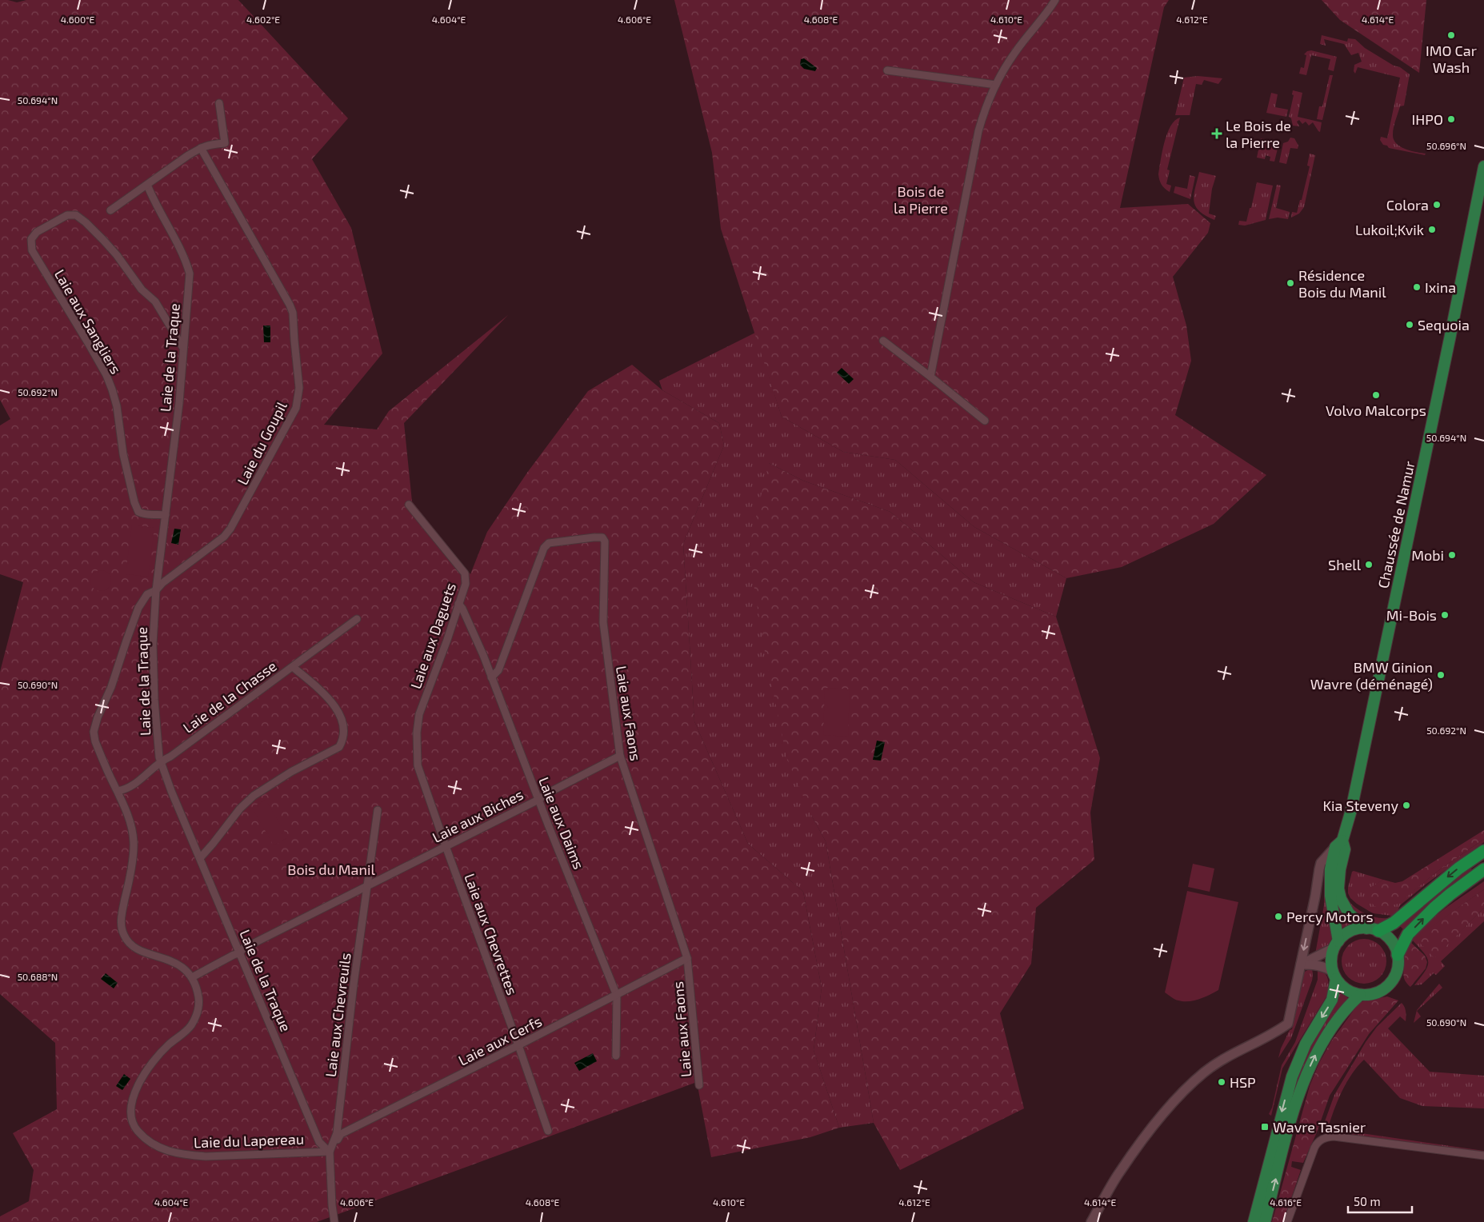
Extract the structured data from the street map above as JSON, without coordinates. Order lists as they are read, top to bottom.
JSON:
{
  "streets": {
    "main road": ["Chaussée de Namur"],
    "street": [
      "Laie aux Sangliers",
      "Laie de la Traque",
      "Laie du Goupil",
      "Laie aux Daguets",
      "Laie de la Chasse",
      "Laie aux Faons",
      "Laie aux Biches",
      "Laie aux Daims",
      "Laie aux Chevrettes",
      "Laie aux Chevreuils",
      "Laie aux Cerfs",
      "Laie du Lapereau"
    ]
  },
  "crossings": [
    ["Laie aux Sangliers", "Laie de la Traque"],
    ["Laie de la Traque", "Laie du Goupil"],
    ["Laie de la Traque", "Laie de la Chasse"],
    ["Laie de la Traque", "Laie aux Biches"],
    ["Laie de la Traque", "Laie aux Chevreuils"],
    ["Laie de la Traque", "Laie aux Cerfs"],
    ["Laie de la Traque", "Laie du Lapereau"],
    ["Laie du Goupil", "Laie du Lapereau"],
    ["Laie aux Daguets", "Laie aux Daims"],
    ["Laie aux Daguets", "Laie aux Chevrettes"],
    ["Laie de la Chasse", "Laie du Lapereau"],
    ["Laie aux Faons", "Laie aux Biches"],
    ["Laie aux Faons", "Laie aux Daims"],
    ["Laie aux Faons", "Laie aux Cerfs"],
    ["Laie aux Biches", "Laie aux Daims"],
    ["Laie aux Biches", "Laie aux Chevrettes"],
    ["Laie aux Biches", "Laie aux Chevreuils"],
    ["Laie aux Biches", "Laie du Lapereau"],
    ["Laie aux Daims", "Laie aux Cerfs"],
    ["Laie aux Chevrettes", "Laie aux Cerfs"],
    ["Laie aux Chevreuils", "Laie aux Cerfs"],
    ["Laie aux Chevreuils", "Laie du Lapereau"],
    ["Laie aux Cerfs", "Laie du Lapereau"]
  ],
  "parks": ["Bois de la Pierre", "Bois du Manil"],
  "places": {
    "other": [
      "IMO Car Wash",
      "IHPO",
      "Colora",
      "Lukoil;Kvik",
      "Résidence Bois du Manil",
      "Ixina",
      "Sequoia",
      "Volvo Malcorps",
      "Mobi",
      "Shell",
      "Mi-Bois",
      "BMW Ginion Wavre (déménagé)",
      "Kia Steveny",
      "Percy Motors",
      "HSP"
    ],
    "health": ["Le Bois de la Pierre"],
    "transit": ["Wavre Tasnier"]
  },
  "scale_bar": "50 m",
  "coordinates": [
    "4.600°E",
    "4.602°E",
    "4.604°E",
    "4.606°E",
    "4.608°E",
    "4.610°E",
    "4.612°E",
    "4.614°E",
    "50.694°N",
    "50.696°N",
    "50.692°N",
    "50.690°N",
    "50.688°N",
    "4.616°E"
  ]
}
